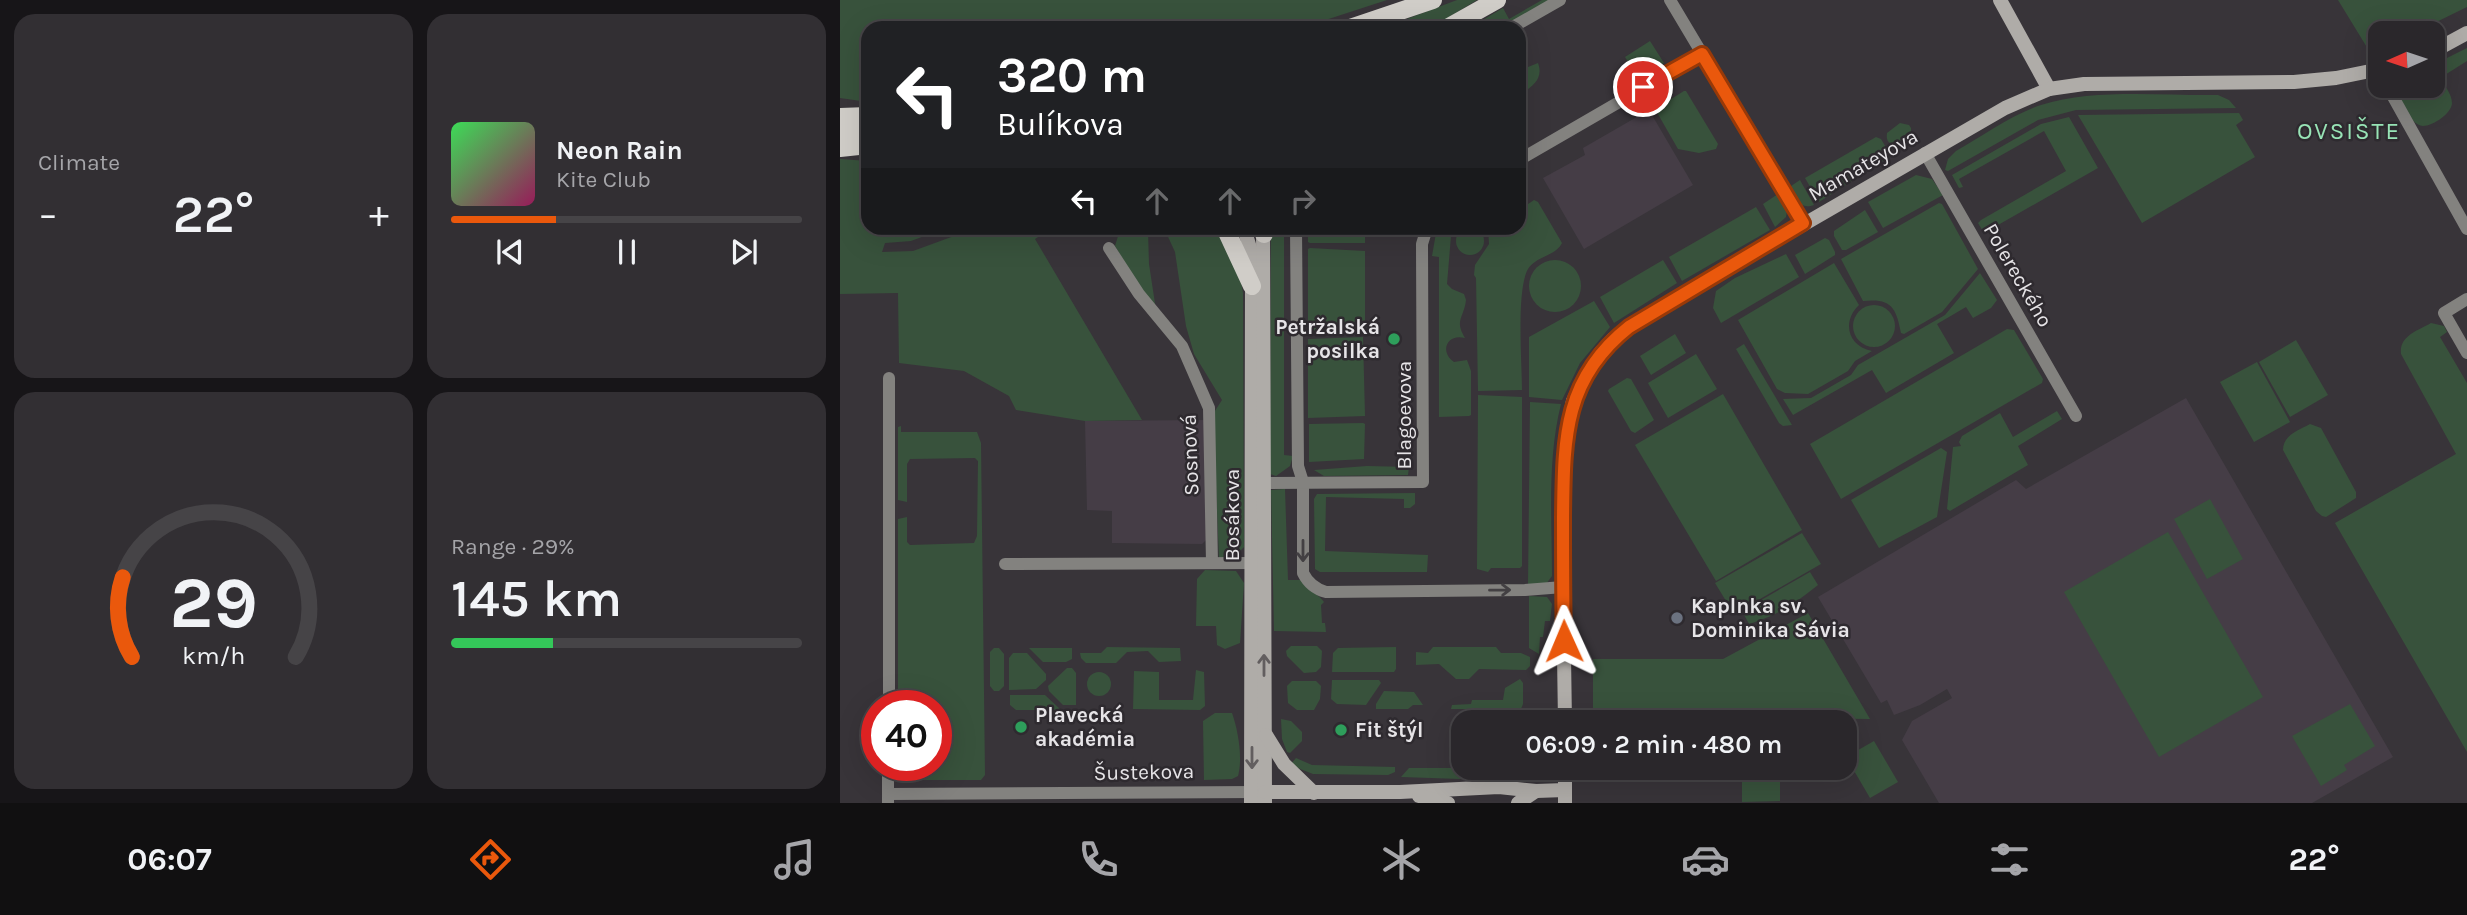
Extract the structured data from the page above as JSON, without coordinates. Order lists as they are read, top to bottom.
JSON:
{
  "streets": {
    "street": [
      "Mamateyova",
      "Polereckého",
      "Blagoevova",
      "Sosnová",
      "Bosákova",
      "Šustekova"
    ]
  },
  "crossings": [
    ["Mamateyova", "Polereckého"],
    ["Blagoevova", "Bosákova"],
    ["Bosákova", "Šustekova"]
  ],
  "districts": ["OVSIŠTE"],
  "places": [
    "Petržalská posilka",
    "Kaplnka sv. Dominika Sávia",
    "Plavecká akadémia",
    "Fit štýl"
  ],
  "north": "left",
  "page": {
    "tile": [
      "Climate",
      ["Range · 29%", "145 km"]
    ],
    "turn": ["320 m", "Bulíkova"],
    "song": ["Neon Rain", "Kite Club"],
    "heat": ["−", "22°", "+"],
    "limit": "40",
    "trip": "06:09 · 2 min · 480 m",
    "tabs": ["06:07", "22°"],
    "gauge": ["29", "km/h"]
  }
}
